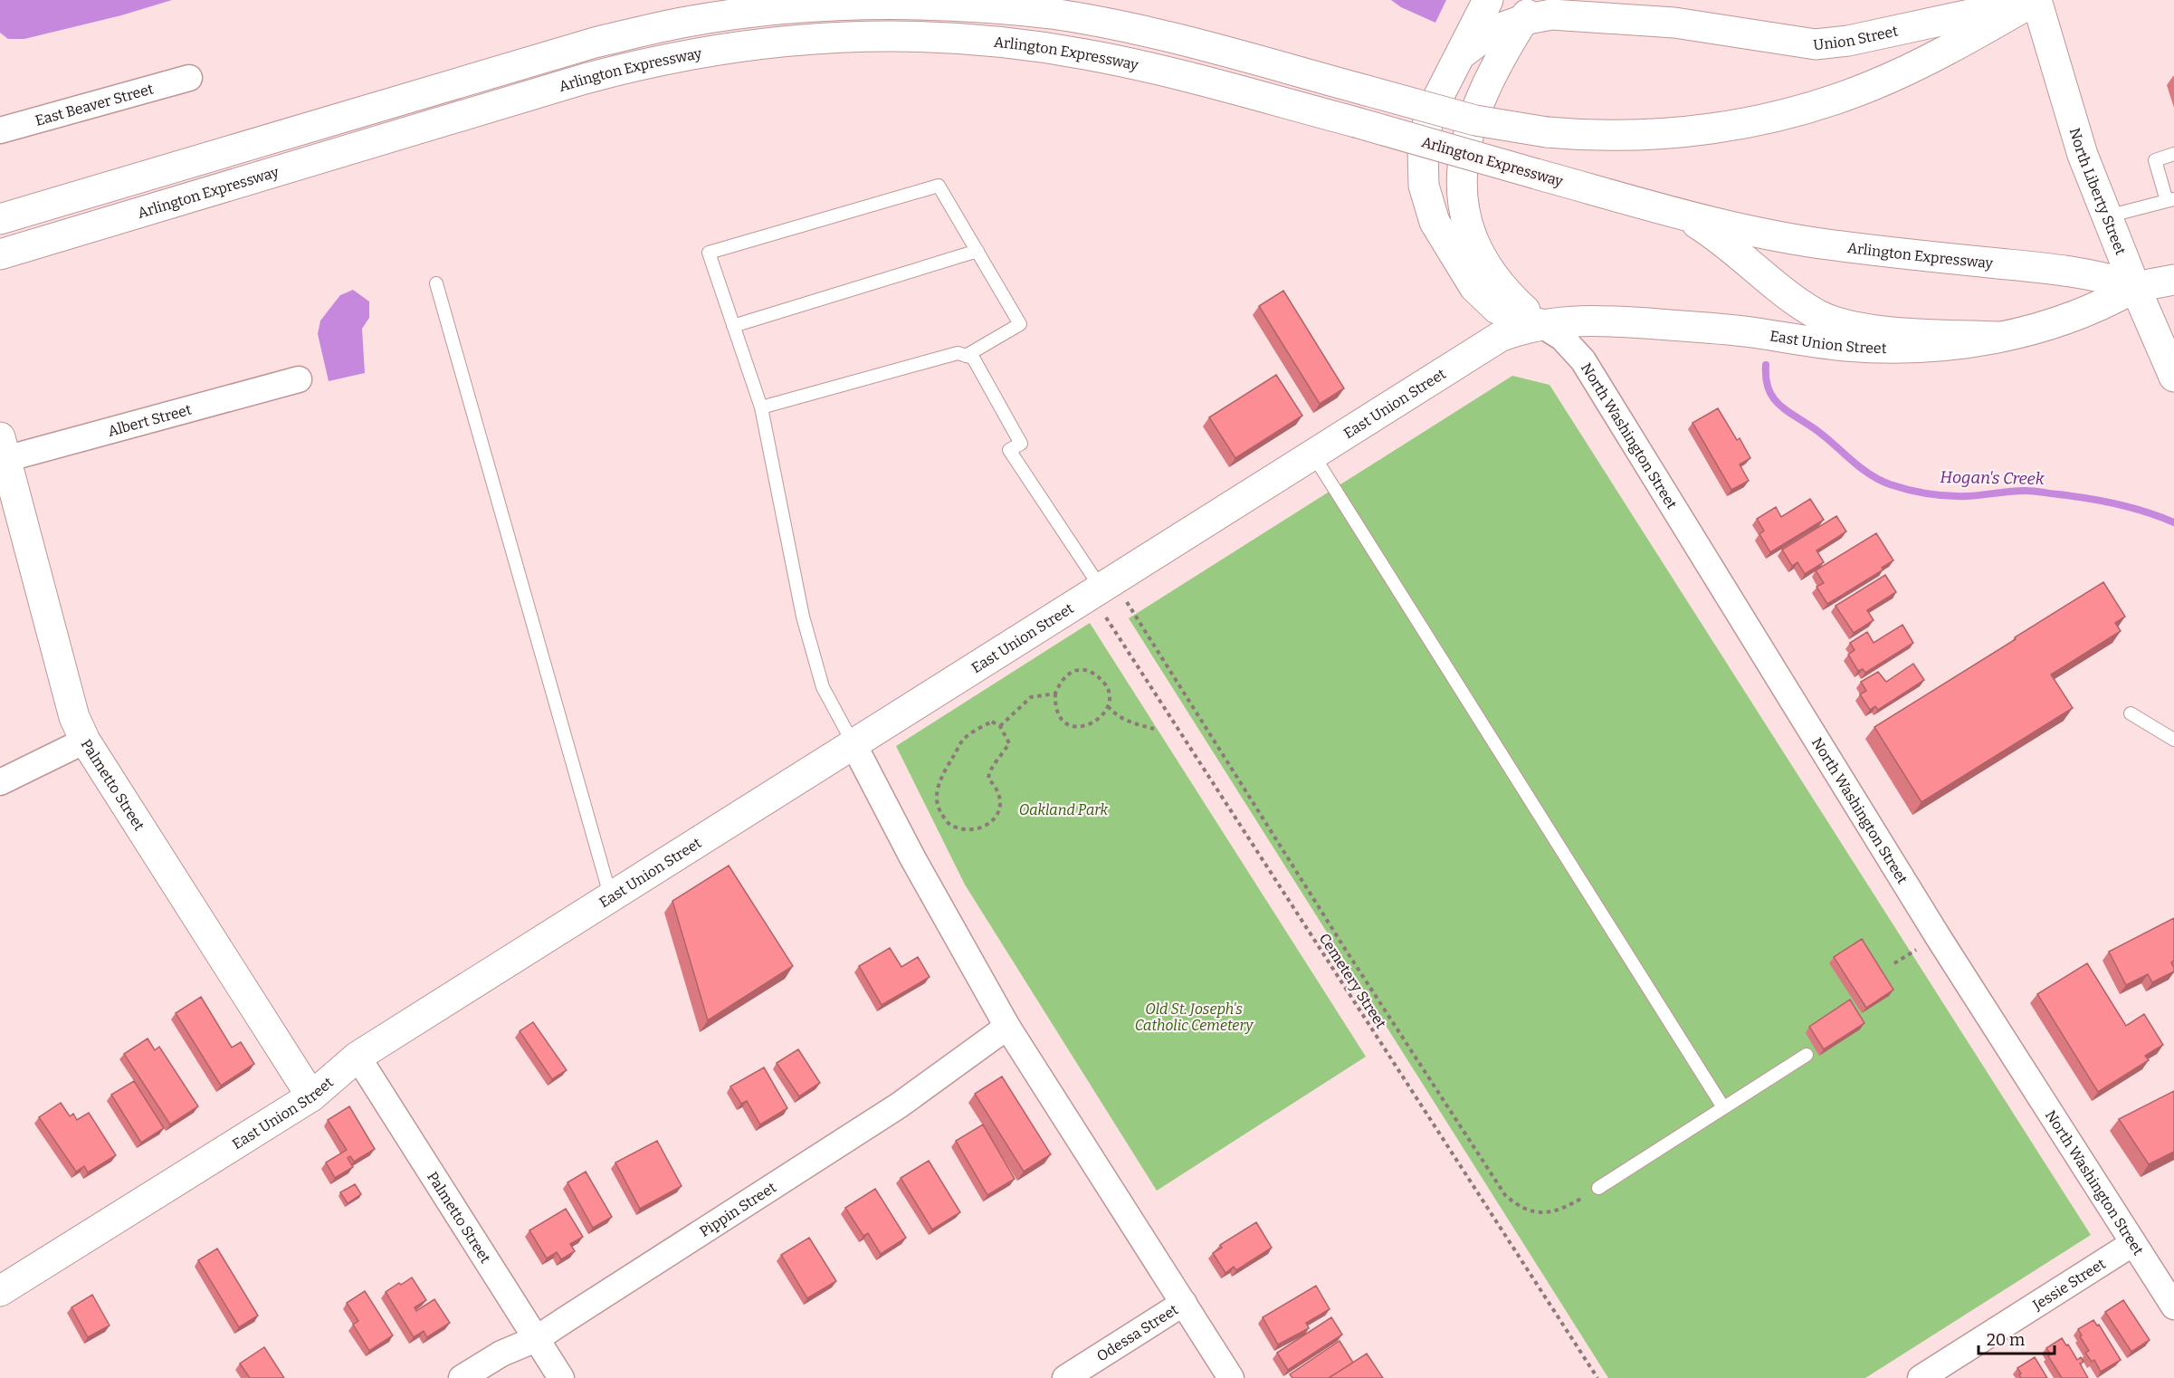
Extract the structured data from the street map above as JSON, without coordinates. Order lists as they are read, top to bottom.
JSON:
{
  "streets": {
    "main road": [
      "Union Street",
      "Arlington Expressway",
      "North Liberty Street",
      "East Union Street",
      "North Washington Street",
      "Palmetto Street"
    ],
    "street": [
      "East Beaver Street",
      "Albert Street",
      "Pippin Street",
      "Jessie Street",
      "Odessa Street"
    ],
    "path": ["Cemetery Street"]
  },
  "crossings": [
    ["Union Street", "North Liberty Street"],
    ["Union Street", "North Washington Street"],
    ["Arlington Expressway", "North Liberty Street"],
    ["Arlington Expressway", "East Union Street"],
    ["North Liberty Street", "East Union Street"],
    ["East Union Street", "North Washington Street"],
    ["East Union Street", "Palmetto Street"],
    ["East Union Street", "Cemetery Street"],
    ["Albert Street", "Palmetto Street"],
    ["North Washington Street", "Jessie Street"],
    ["Palmetto Street", "Pippin Street"]
  ],
  "water": ["Hogan's Creek"],
  "parks": ["Oakland Park", "Old St. Joseph's Catholic Cemetery"],
  "scale_bar": "20 m"
}
